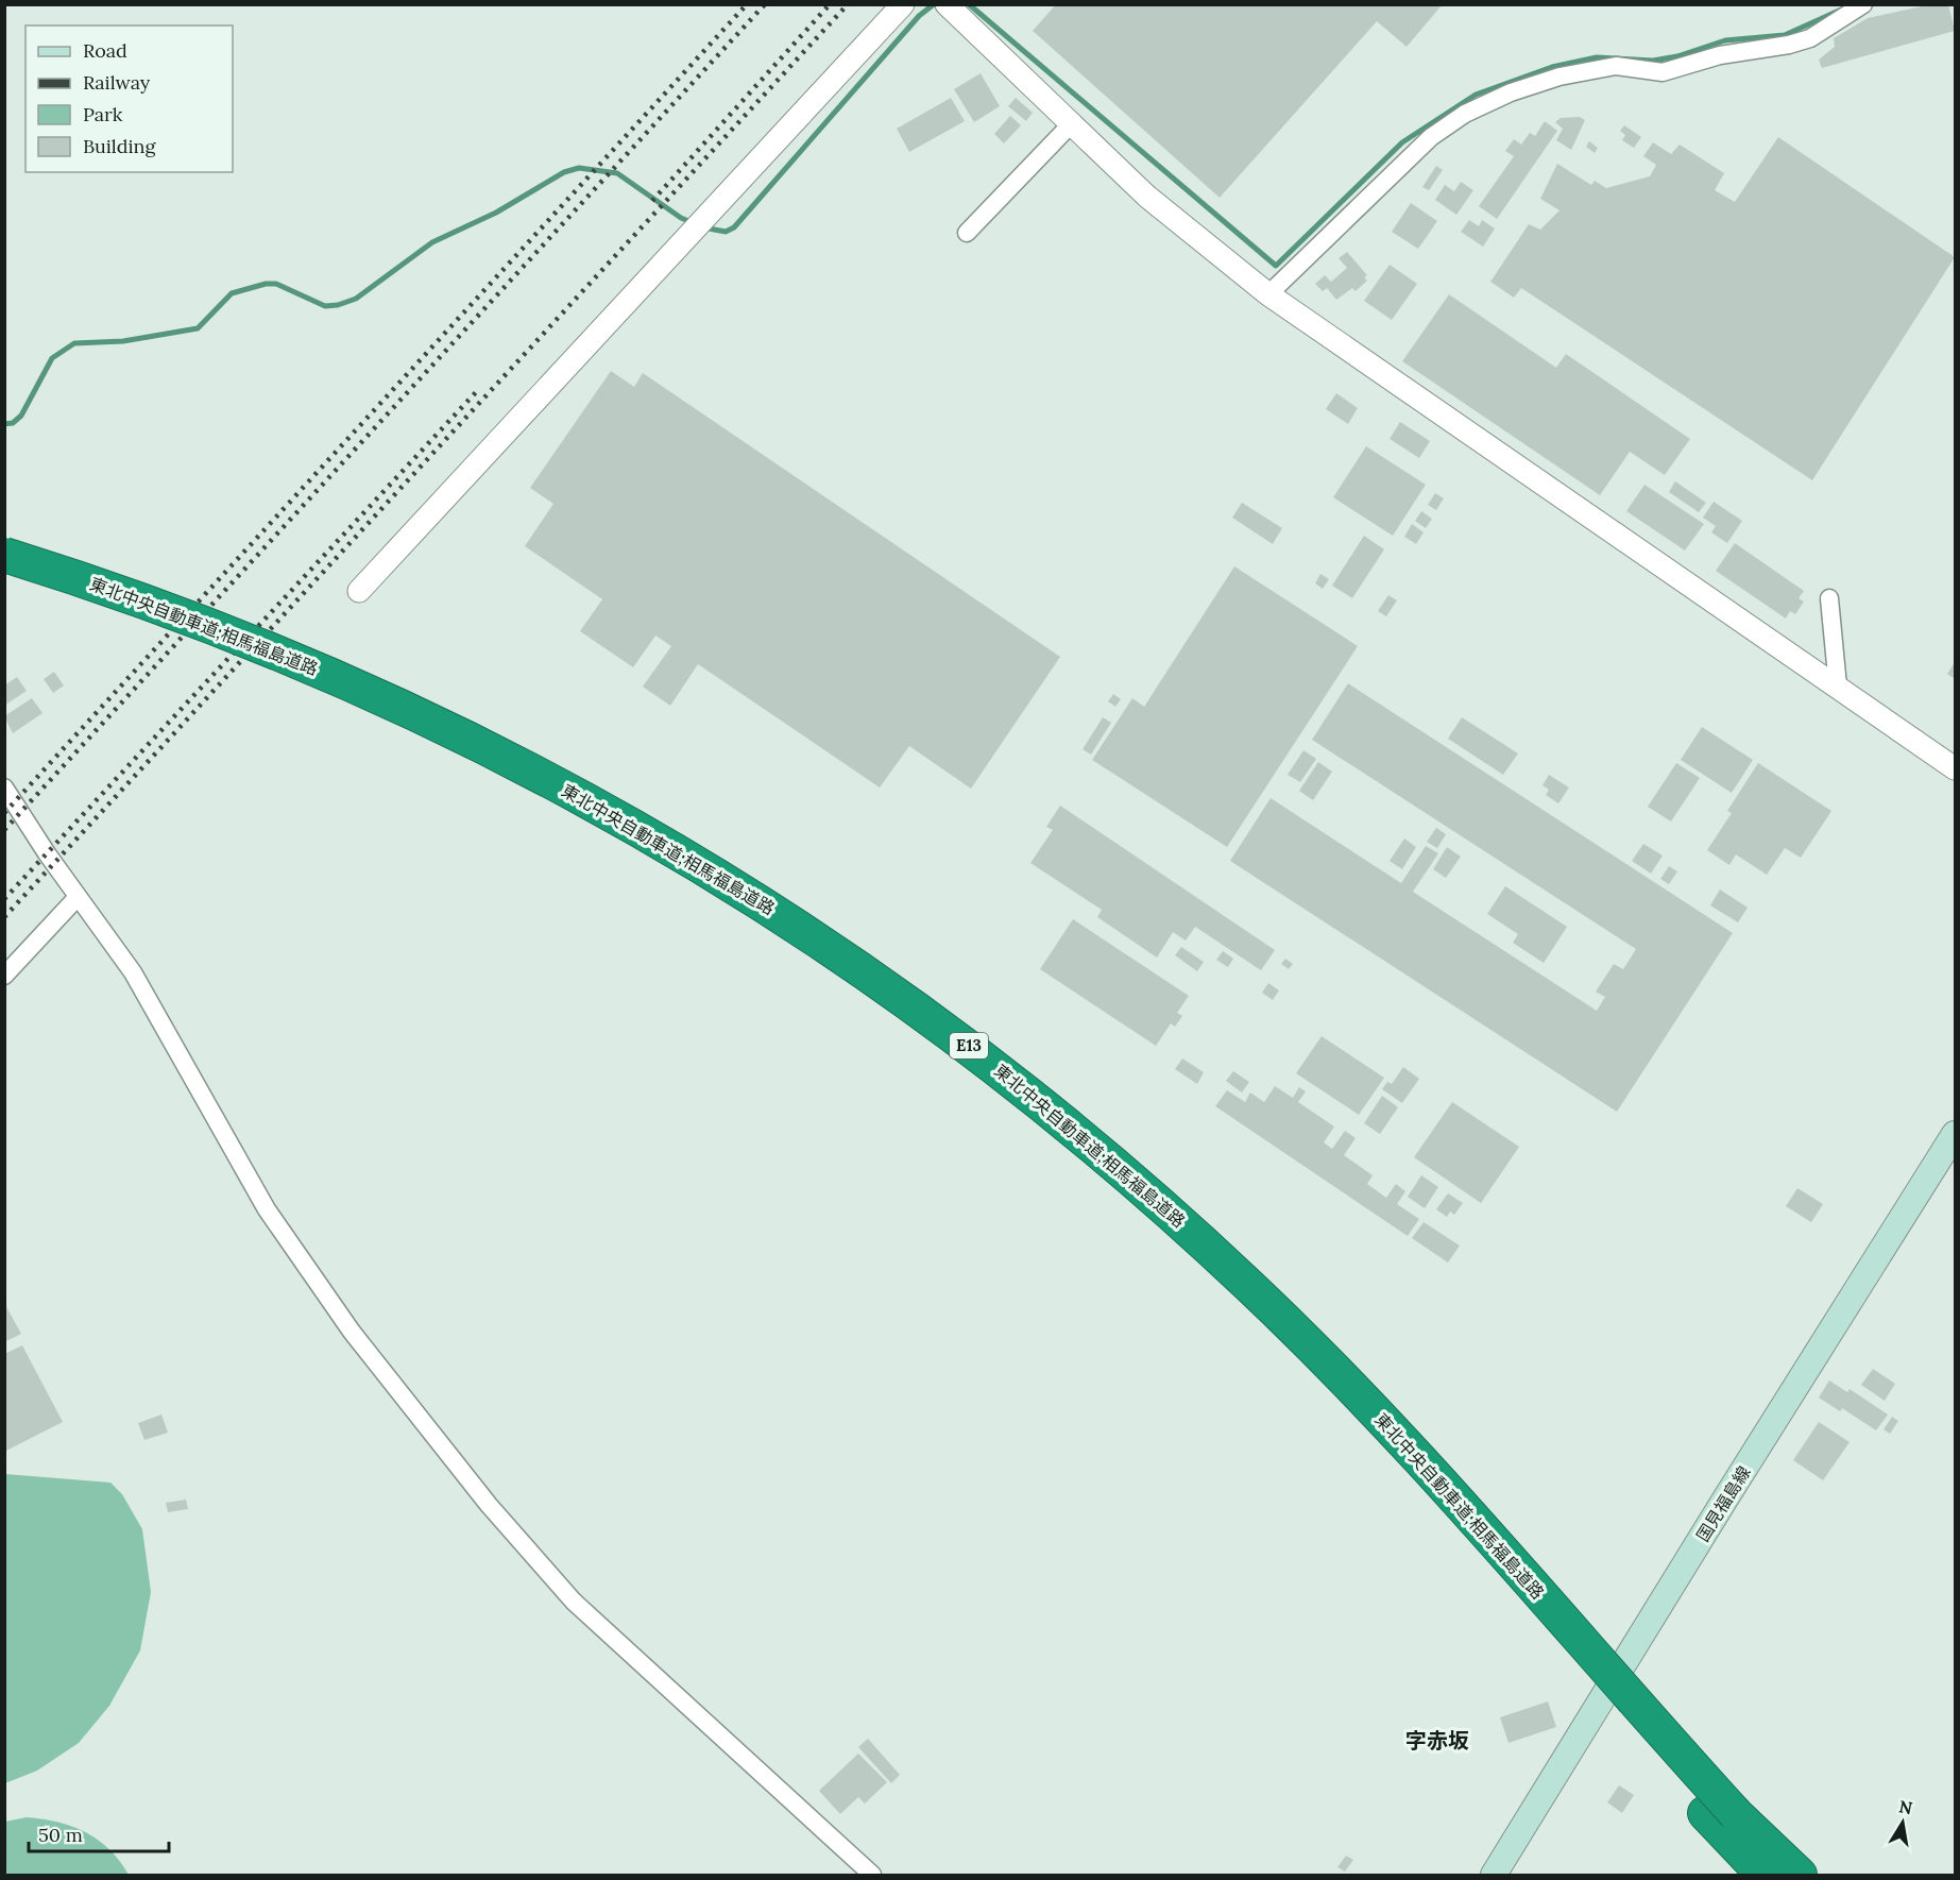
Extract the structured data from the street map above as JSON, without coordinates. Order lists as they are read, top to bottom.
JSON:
{
  "streets": {
    "highway": ["東北中央自動車道;相馬福島道路", "E13"],
    "main road": ["国見福島線"]
  },
  "districts": ["字赤坂"],
  "legend": [
    "Road",
    "Railway",
    "Park",
    "Building"
  ],
  "scale_bar": "50 m",
  "north": "top"
}
